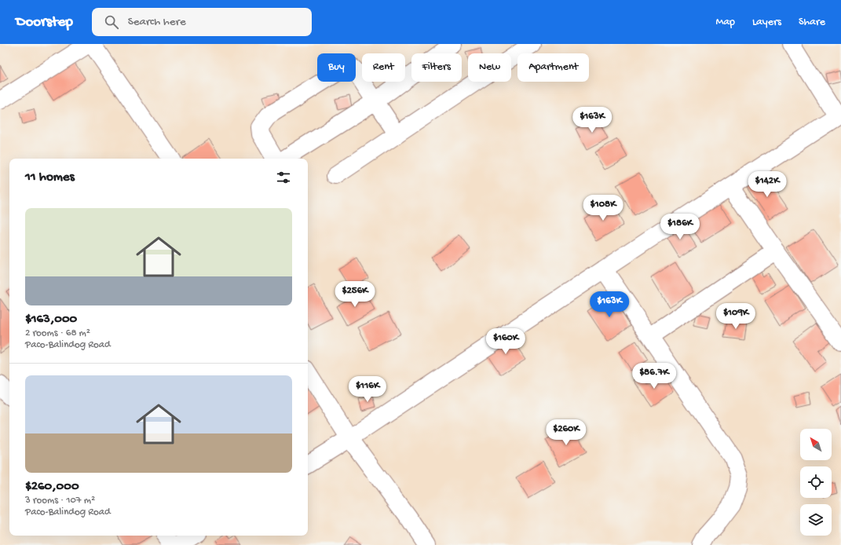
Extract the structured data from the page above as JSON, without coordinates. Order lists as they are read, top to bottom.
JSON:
{
  "north": "top left",
  "page": {
    "header": "Doorstep",
    "search": "Search here",
    "nav": ["Map", "Layers", "Share"],
    "chip": [
      "Buy",
      "Rent",
      "Filters",
      "New",
      "Apartment"
    ],
    "price": [
      "$163K",
      "$142K",
      "$108K",
      "$186K",
      "$256K",
      "$163K",
      "$109K",
      "$160K",
      "$86.7K",
      "$116K",
      "$260K"
    ],
    "heading": "11 homes",
    "list": [
      {
        "name": "$163,000",
        "note": "2 rooms · 68 m² · Paco-Balindog Road"
      },
      {
        "name": "$260,000",
        "note": "3 rooms · 107 m² · Paco-Balindog Road"
      }
    ]
  }
}
